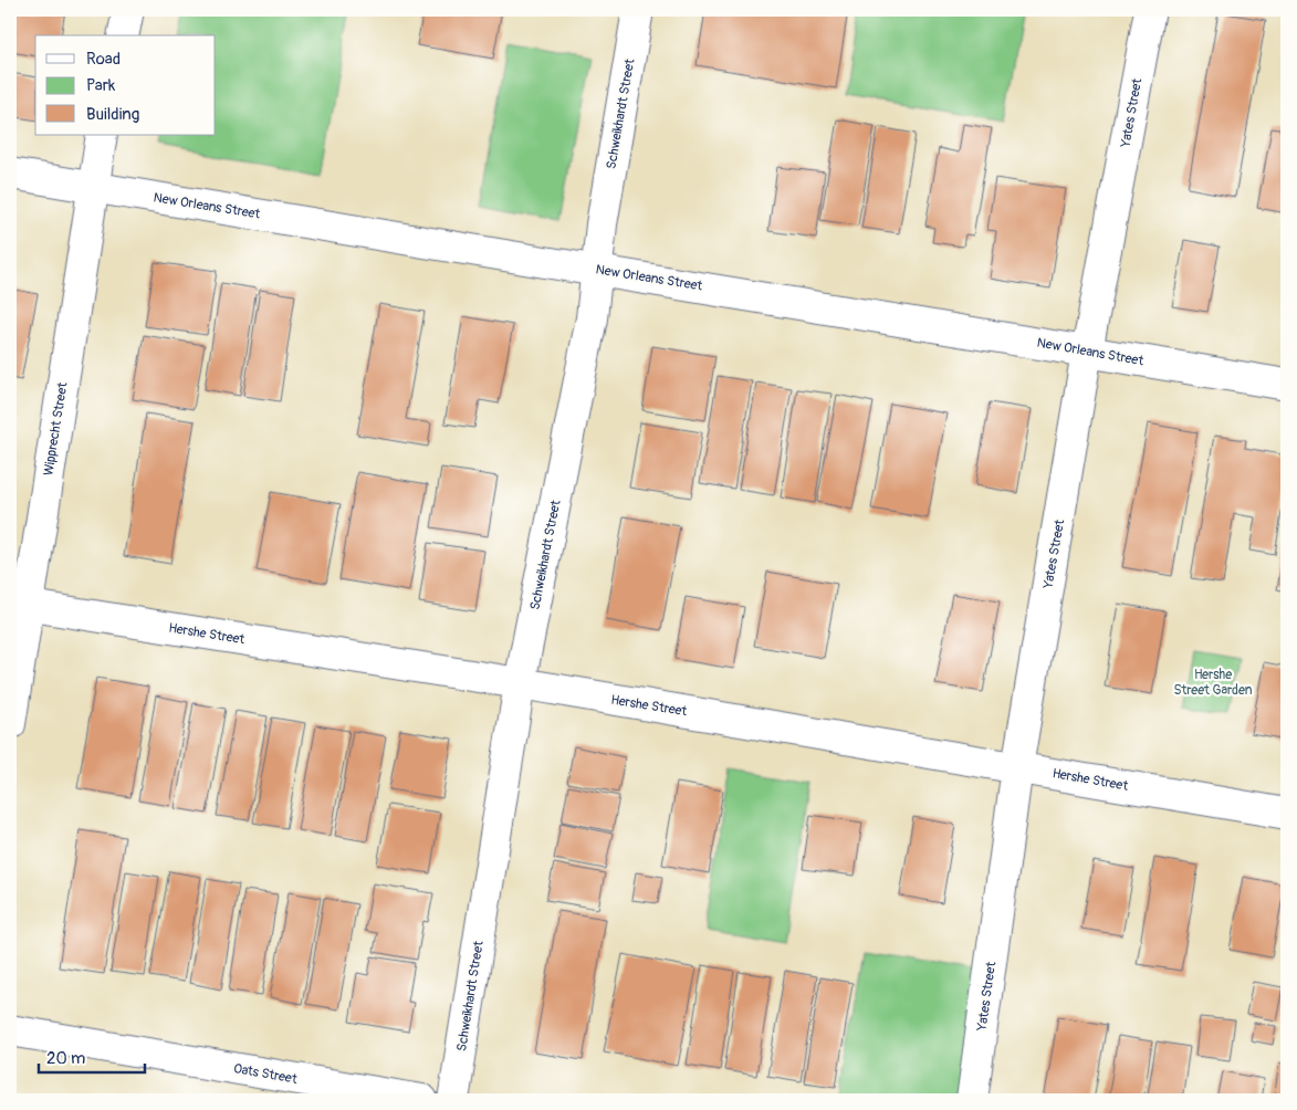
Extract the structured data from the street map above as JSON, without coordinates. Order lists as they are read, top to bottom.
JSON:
{
  "streets": {
    "street": [
      "Yates Street",
      "Schweikhardt Street",
      "New Orleans Street",
      "Wipprecht Street",
      "Hershe Street",
      "Oats Street"
    ]
  },
  "crossings": [
    ["Yates Street", "New Orleans Street"],
    ["Yates Street", "Hershe Street"],
    ["Schweikhardt Street", "New Orleans Street"],
    ["Schweikhardt Street", "Hershe Street"],
    ["New Orleans Street", "Wipprecht Street"],
    ["Wipprecht Street", "Hershe Street"]
  ],
  "parks": ["Hershe Street Garden"],
  "legend": ["Road", "Park", "Building"],
  "scale_bar": "20 m"
}
